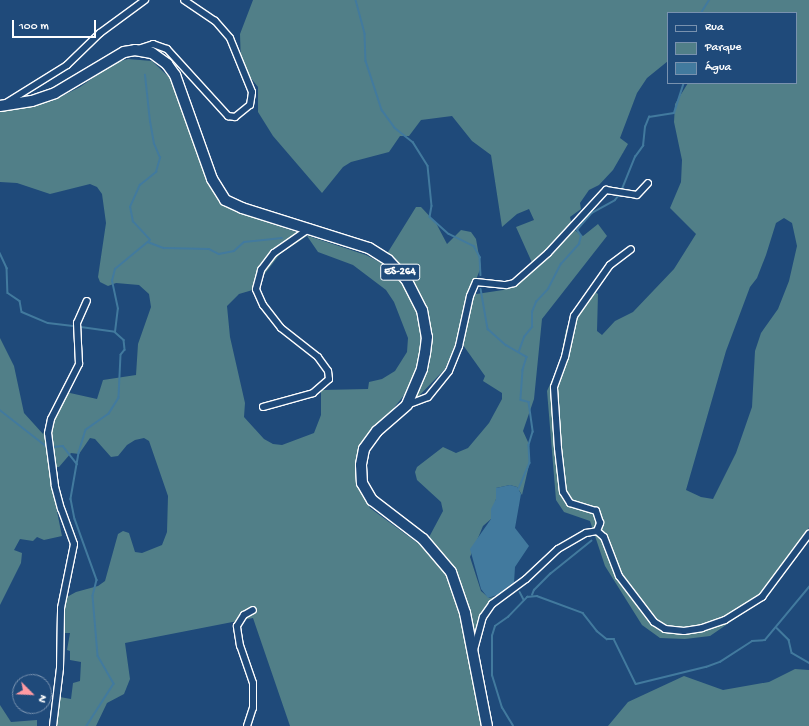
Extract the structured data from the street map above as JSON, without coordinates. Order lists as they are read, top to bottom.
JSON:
{
  "streets": {
    "main road": ["ES-264"]
  },
  "legend": ["Rua", "Parque", "Água"],
  "scale_bar": "100 m",
  "north": "bottom right"
}
